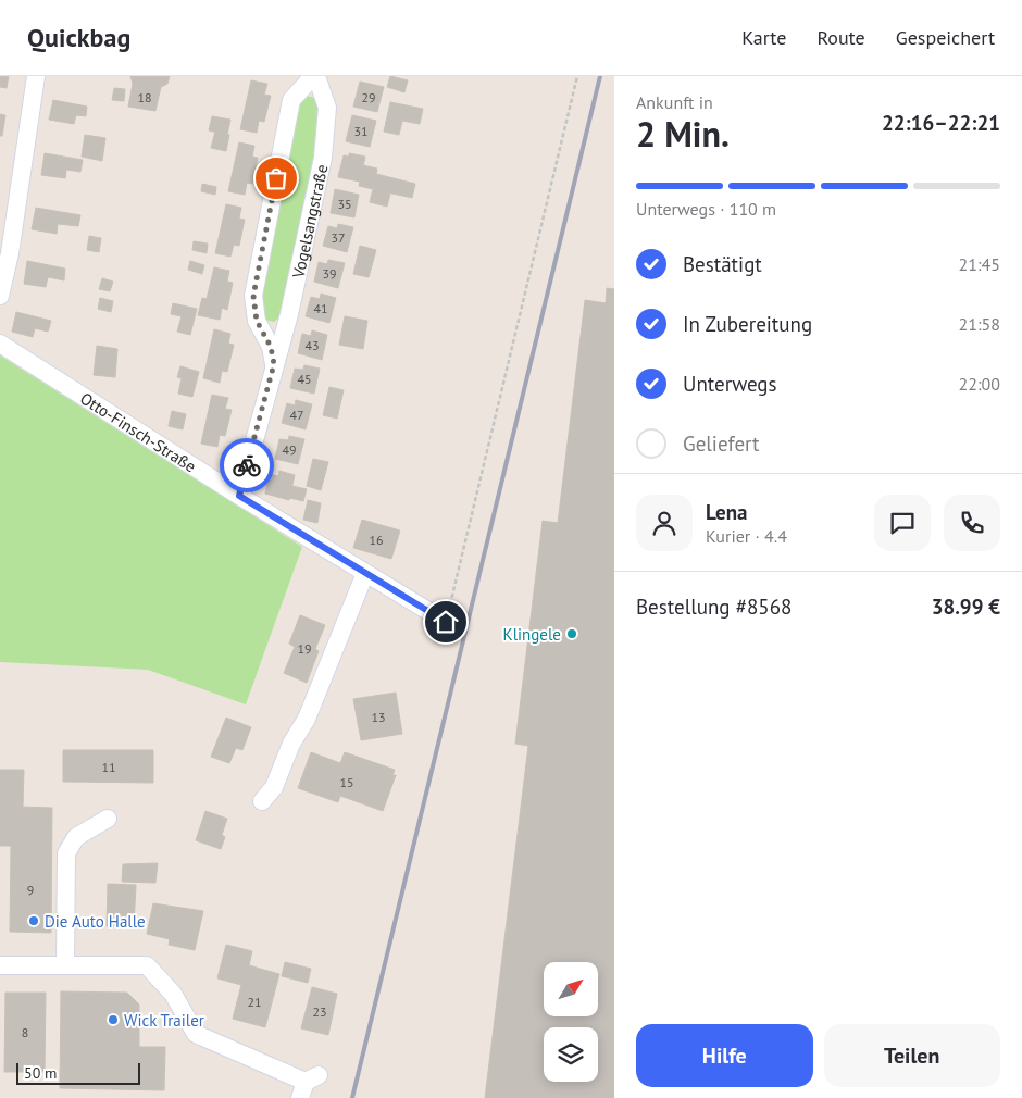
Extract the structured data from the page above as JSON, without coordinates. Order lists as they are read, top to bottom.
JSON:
{
  "streets": {
    "street": ["Vogelsangstraße", "Otto-Finsch-Straße"]
  },
  "crossings": [
    ["Vogelsangstraße", "Otto-Finsch-Straße"]
  ],
  "places": ["Klingele", "Die Auto Halle", "Wick Trailer"],
  "house_numbers": [
    "18",
    "29",
    "31",
    "35",
    "37",
    "39",
    "41",
    "43",
    "45",
    "47",
    "49",
    "16",
    "19",
    "13",
    "11",
    "15",
    "9",
    "21",
    "23",
    "8"
  ],
  "scale_bar": "50 m",
  "north": "top right",
  "page": {
    "header": "Quickbag",
    "nav": ["Karte", "Route", "Gespeichert"],
    "heading": ["2 Min.", "Ankunft in", "22:16–22:21"],
    "panel": [
      "Lena",
      "Kurier · 4.4",
      "Bestellung #8568",
      "38.99 €"
    ],
    "bar": "Unterwegs · 110 m",
    "list": [
      ["Bestätigt", "21:45"],
      ["In Zubereitung", "21:58"],
      ["Unterwegs", "22:00"],
      "Geliefert"
    ],
    "buttons": ["Hilfe", "Teilen"],
    "scale": "50 m"
  }
}
